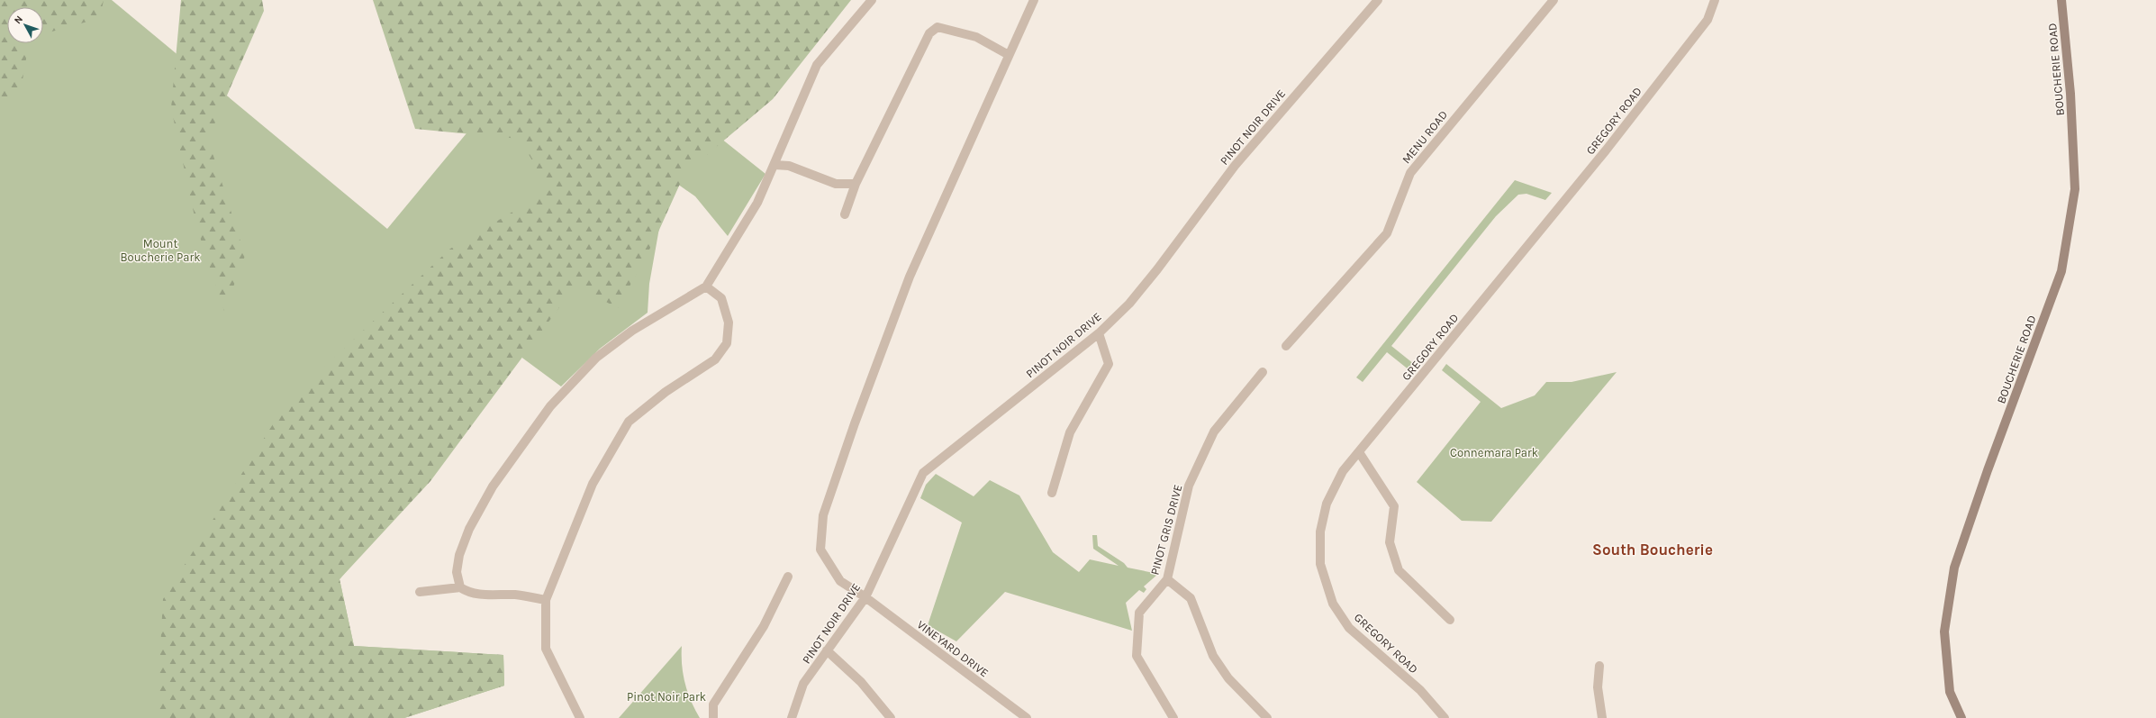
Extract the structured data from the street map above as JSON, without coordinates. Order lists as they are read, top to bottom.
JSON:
{
  "streets": {
    "main road": ["BOUCHERIE ROAD"],
    "street": [
      "GREGORY ROAD",
      "PINOT NOIR DRIVE",
      "MENU ROAD",
      "PINOT GRIS DRIVE",
      "VINEYARD DRIVE"
    ]
  },
  "crossings": [
    ["PINOT NOIR DRIVE", "VINEYARD DRIVE"]
  ],
  "districts": ["South Boucherie"],
  "parks": ["Mount Boucherie Park", "Connemara Park", "Pinot Noir Park"],
  "north": "top left"
}
